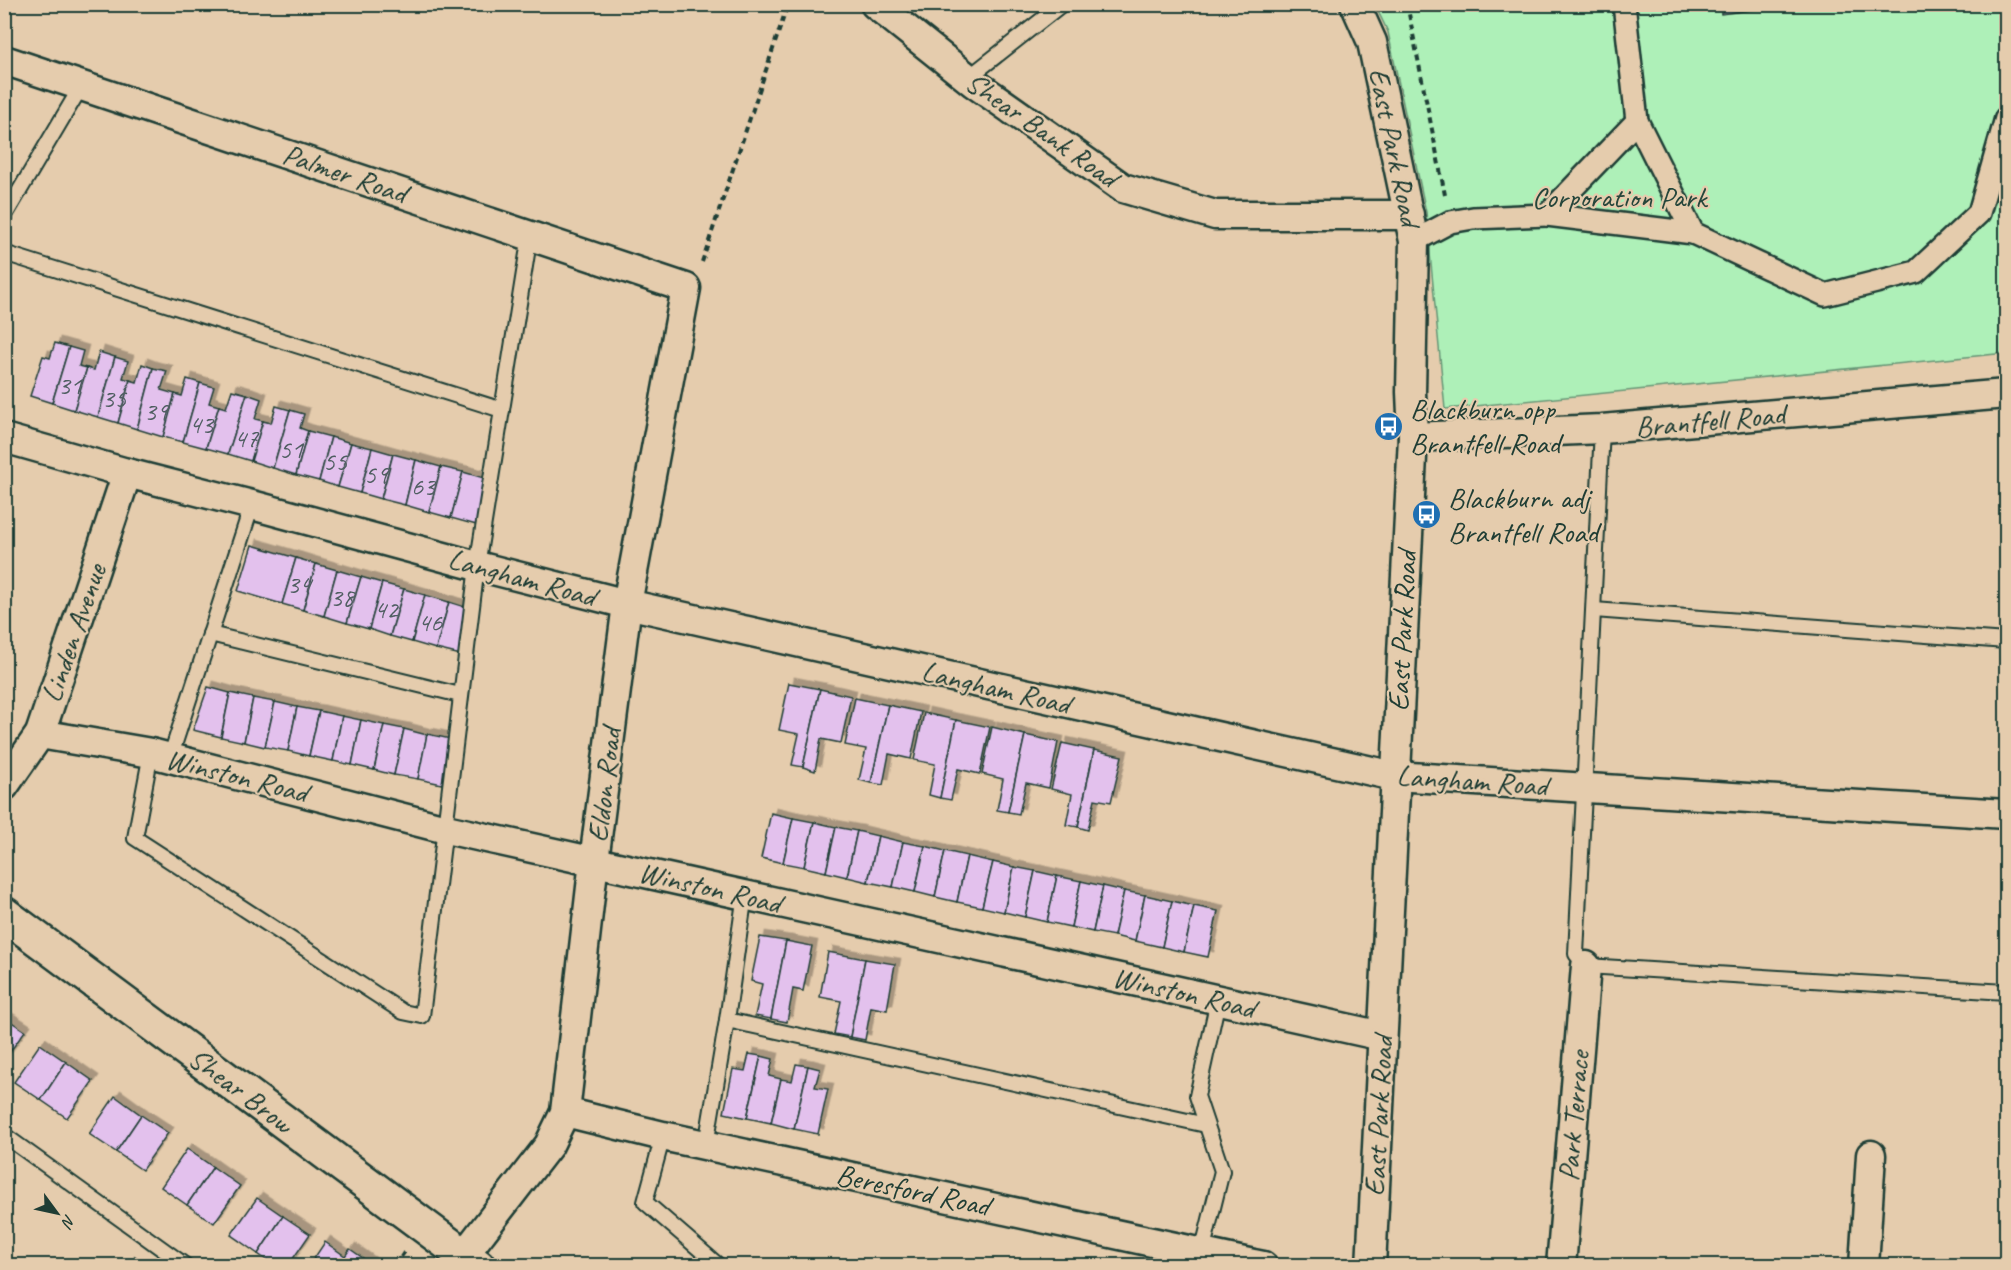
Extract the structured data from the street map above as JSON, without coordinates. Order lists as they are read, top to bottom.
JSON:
{
  "streets": {
    "main road": ["Shear Brow"],
    "street": [
      "Shear Bank Road",
      "East Park Road",
      "Palmer Road",
      "Brantfell Road",
      "Langham Road",
      "Linden Avenue",
      "Winston Road",
      "Eldon Road",
      "Park Terrace",
      "Beresford Road"
    ]
  },
  "crossings": [
    ["Shear Bank Road", "East Park Road"],
    ["East Park Road", "Brantfell Road"],
    ["East Park Road", "Langham Road"],
    ["East Park Road", "Winston Road"],
    ["Palmer Road", "Eldon Road"],
    ["Langham Road", "Linden Avenue"],
    ["Langham Road", "Eldon Road"],
    ["Linden Avenue", "Winston Road"],
    ["Winston Road", "Eldon Road"],
    ["Eldon Road", "Shear Brow"],
    ["Eldon Road", "Beresford Road"]
  ],
  "parks": ["Corporation Park"],
  "places": {
    "bus stop": ["Blackburn opp Brantfell Road", "Blackburn adj Brantfell Road"]
  },
  "house_numbers": [
    "31",
    "35",
    "39",
    "43",
    "47",
    "51",
    "55",
    "59",
    "63",
    "34",
    "38",
    "42",
    "46"
  ],
  "north": "bottom right"
}
